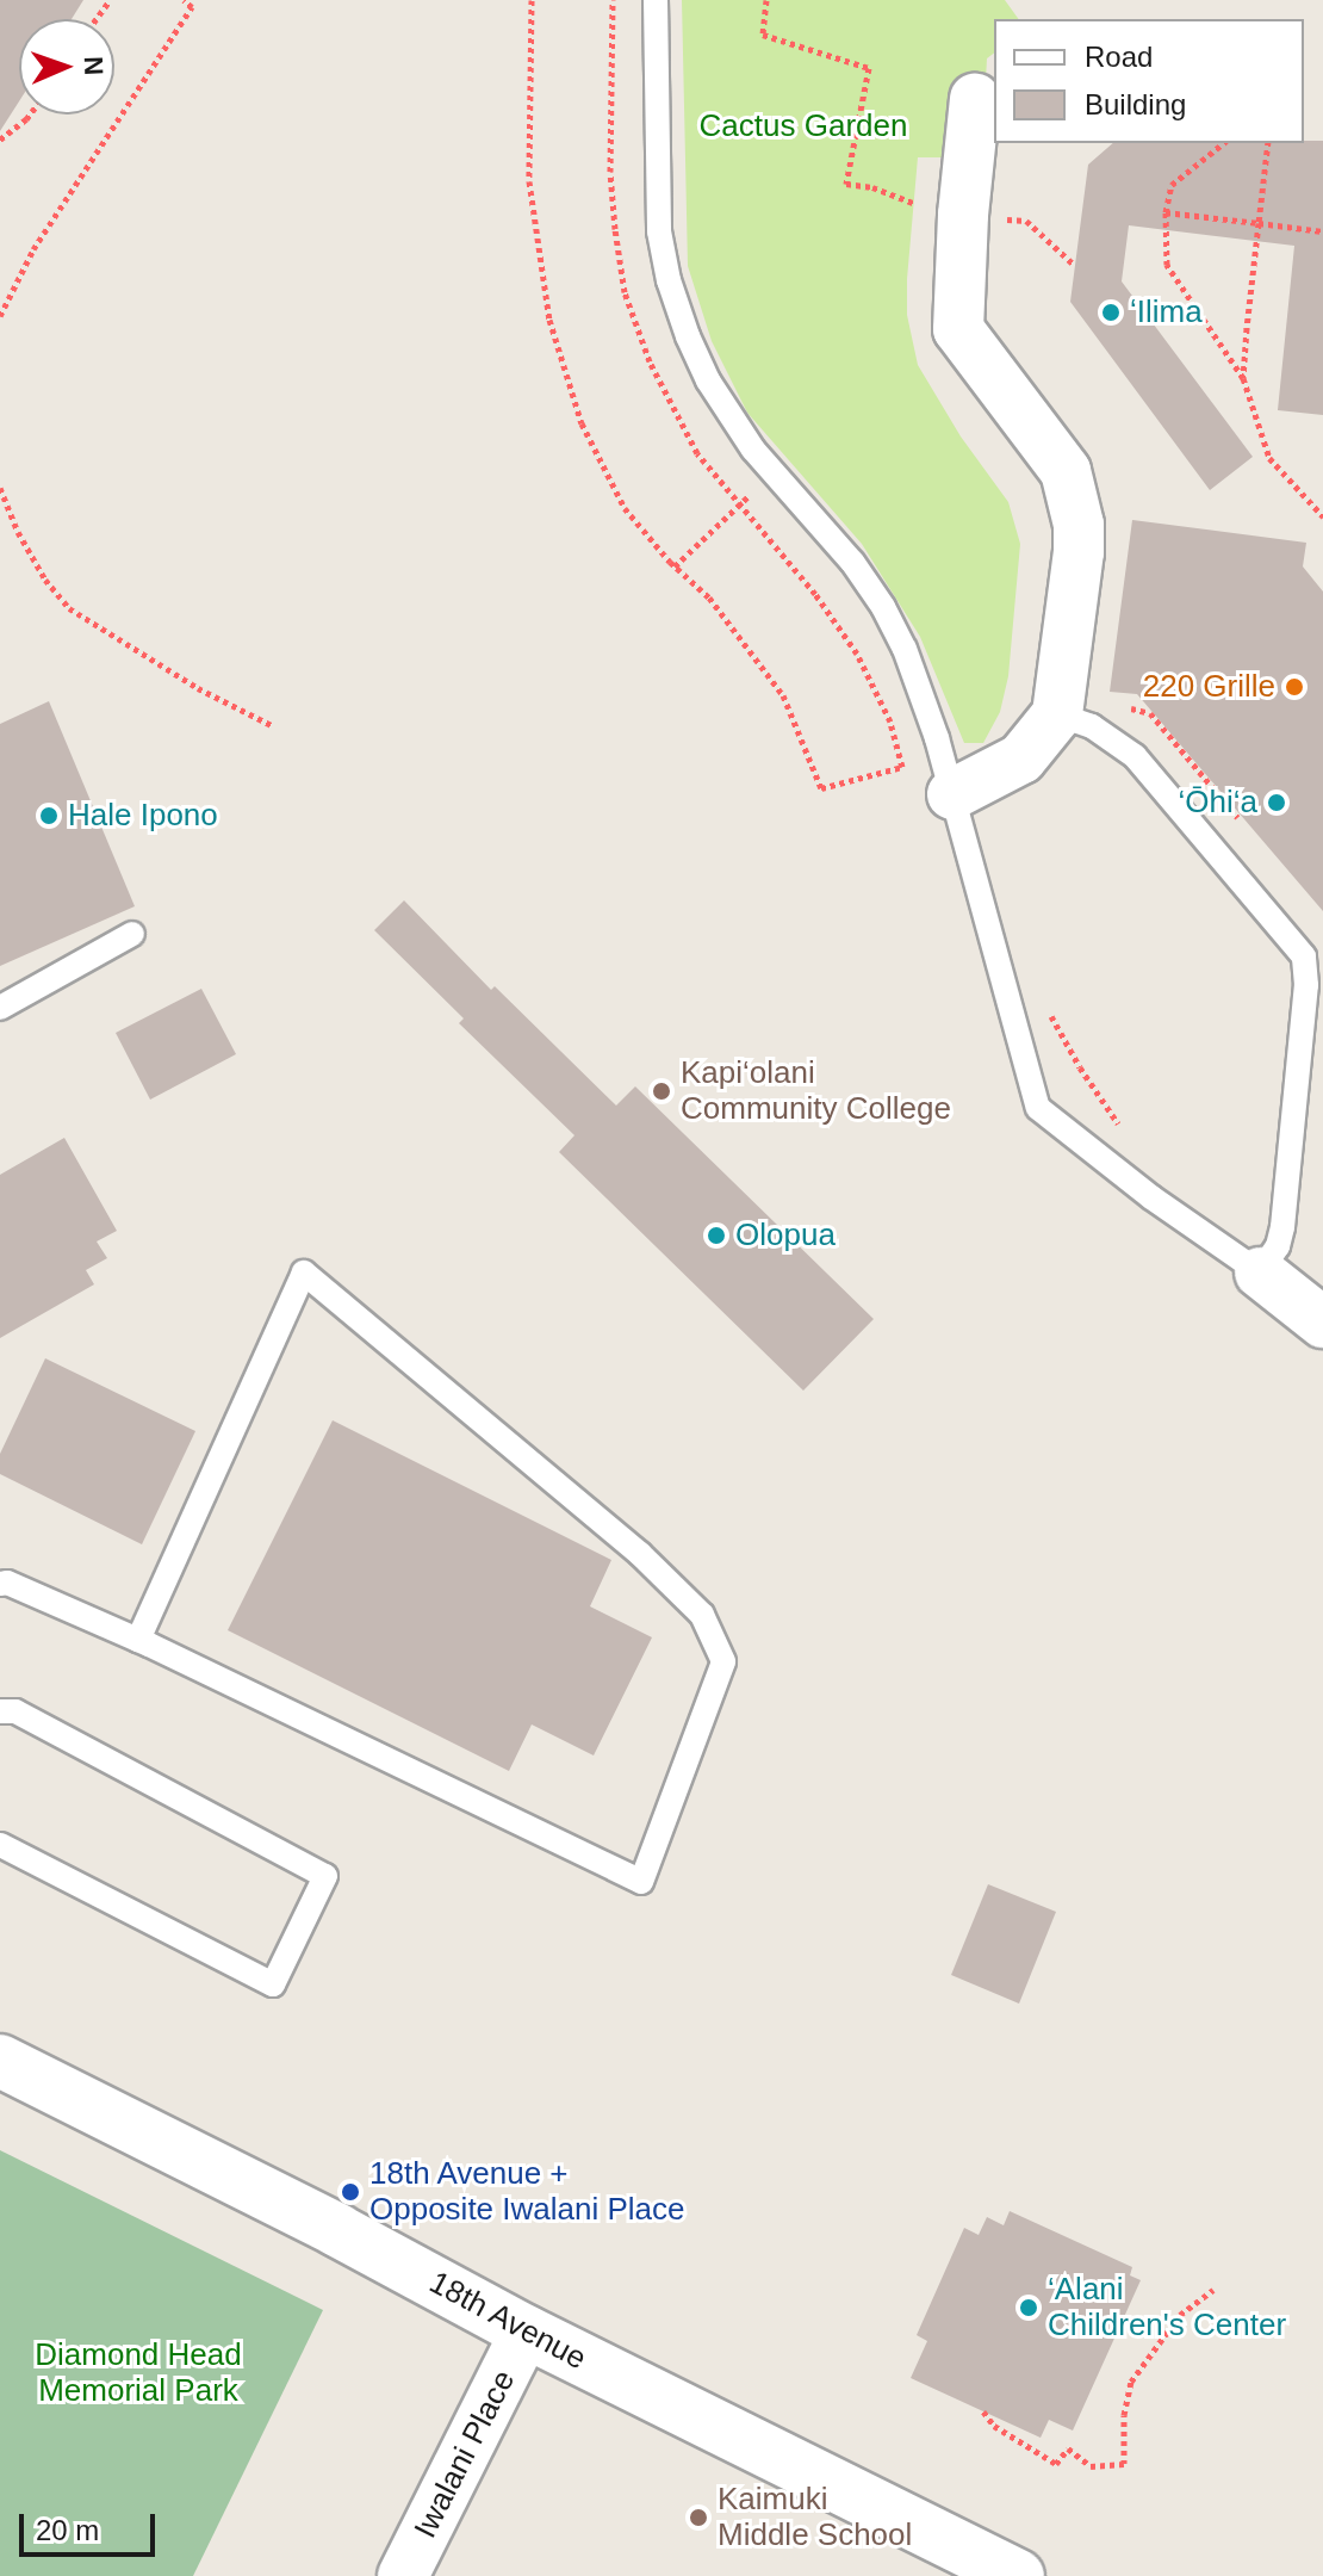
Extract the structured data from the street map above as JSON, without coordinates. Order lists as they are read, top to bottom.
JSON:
{
  "streets": {
    "street": ["18th Avenue", "Iwalani Place"]
  },
  "crossings": [
    ["18th Avenue", "Iwalani Place"]
  ],
  "parks": ["Cactus Garden", "Diamond Head Memorial Park"],
  "places": [
    "ʻIlima",
    "220 Grille",
    "‘Ōhi‘a",
    "Hale Ipono",
    "Kapi‘olani Community College",
    "Olopua",
    "18th Avenue + Opposite Iwalani Place",
    "‘Alani Children's Center",
    "Kaimuki Middle School"
  ],
  "legend": ["Road", "Building"],
  "scale_bar": "20 m",
  "north": "right"
}
